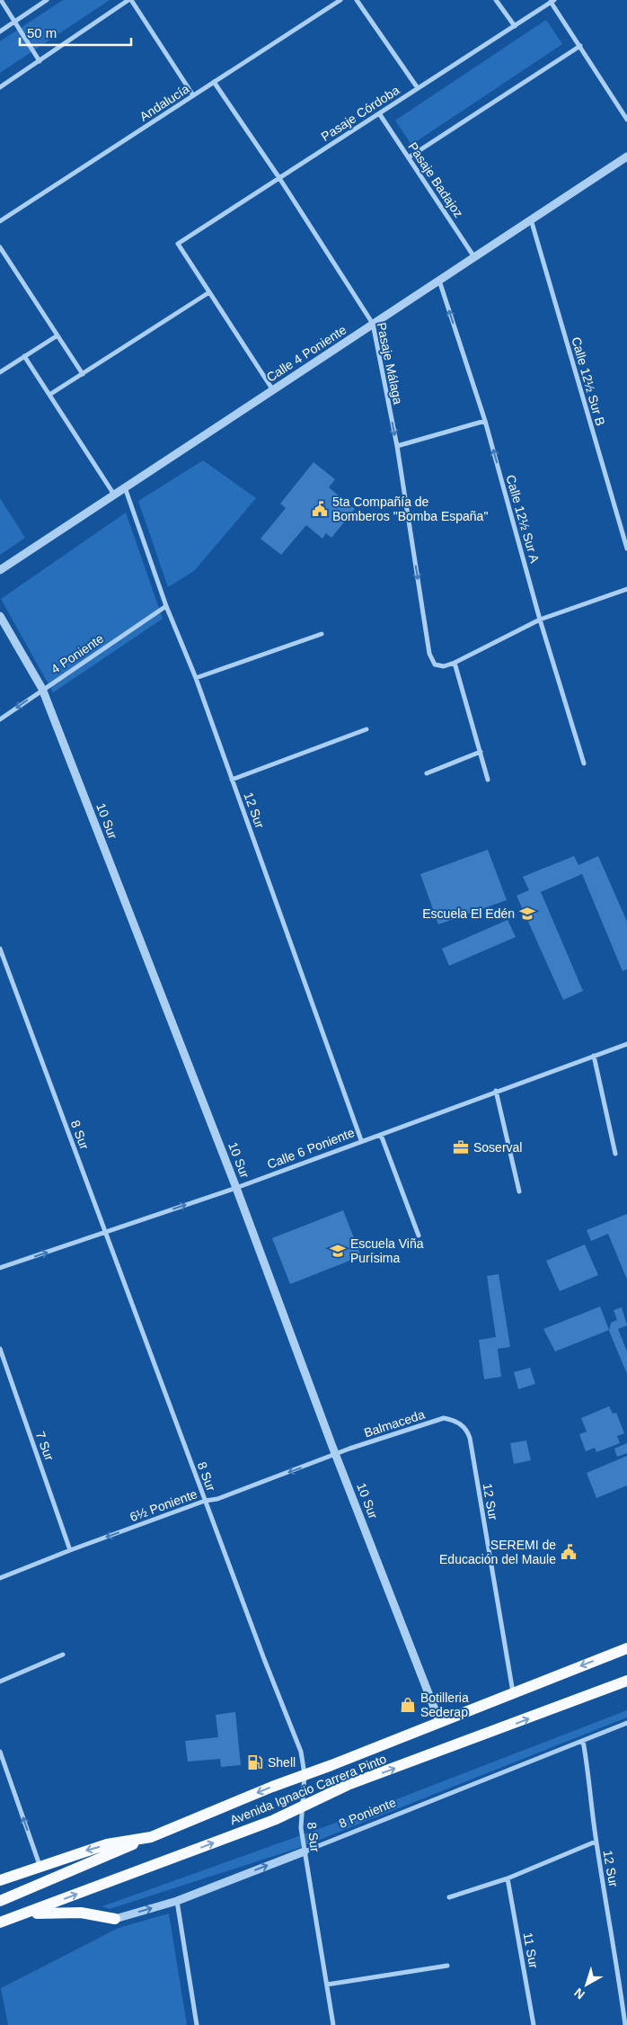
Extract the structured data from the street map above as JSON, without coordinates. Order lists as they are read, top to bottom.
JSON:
{
  "streets": {
    "main road": ["Avenida Ignacio Carrera Pinto"],
    "street": [
      "Andalucía",
      "Pasaje Córdoba",
      "Pasaje Badajoz",
      "Calle 4 Poniente",
      "Pasaje Málaga",
      "Calle 12½ Sur B",
      "Calle 12½ Sur A",
      "4 Poniente",
      "12 Sur",
      "10 Sur",
      "8 Sur",
      "Calle 6 Poniente",
      "Balmaceda",
      "7 Sur",
      "6½ Poniente",
      "8 Poniente",
      "11 Sur"
    ]
  },
  "crossings": [
    ["Andalucía", "Pasaje Málaga"],
    ["Pasaje Córdoba", "Pasaje Badajoz"],
    ["Pasaje Córdoba", "Pasaje Málaga"],
    ["Pasaje Badajoz", "Calle 4 Poniente"],
    ["Calle 4 Poniente", "Pasaje Málaga"],
    ["Calle 4 Poniente", "Calle 12½ Sur B"],
    ["Calle 4 Poniente", "Calle 12½ Sur A"],
    ["Calle 4 Poniente", "12 Sur"],
    ["4 Poniente", "12 Sur"],
    ["4 Poniente", "10 Sur"],
    ["12 Sur", "Calle 6 Poniente"],
    ["12 Sur", "Balmaceda"],
    ["12 Sur", "Avenida Ignacio Carrera Pinto"],
    ["12 Sur", "8 Poniente"],
    ["10 Sur", "Calle 6 Poniente"],
    ["10 Sur", "Balmaceda"],
    ["10 Sur", "6½ Poniente"],
    ["10 Sur", "Avenida Ignacio Carrera Pinto"],
    ["8 Sur", "Calle 6 Poniente"],
    ["8 Sur", "6½ Poniente"],
    ["8 Sur", "Avenida Ignacio Carrera Pinto"],
    ["8 Sur", "8 Poniente"],
    ["Balmaceda", "6½ Poniente"],
    ["7 Sur", "6½ Poniente"]
  ],
  "one_way": [
    "Pasaje Málaga",
    "Calle 12½ Sur A",
    "Calle 6 Poniente",
    "6½ Poniente",
    "8 Poniente"
  ],
  "places": {
    "public building": ["5ta Compañía de Bomberos \"Bomba España\"", "SEREMI de Educación del Maule"],
    "school or university": ["Escuela El Edén", "Escuela Viña Purísima"],
    "office": ["Soserval"],
    "shop": ["Botilleria Sederap"],
    "fuel station": ["Shell"]
  },
  "scale_bar": "50 m",
  "north": "bottom left"
}
